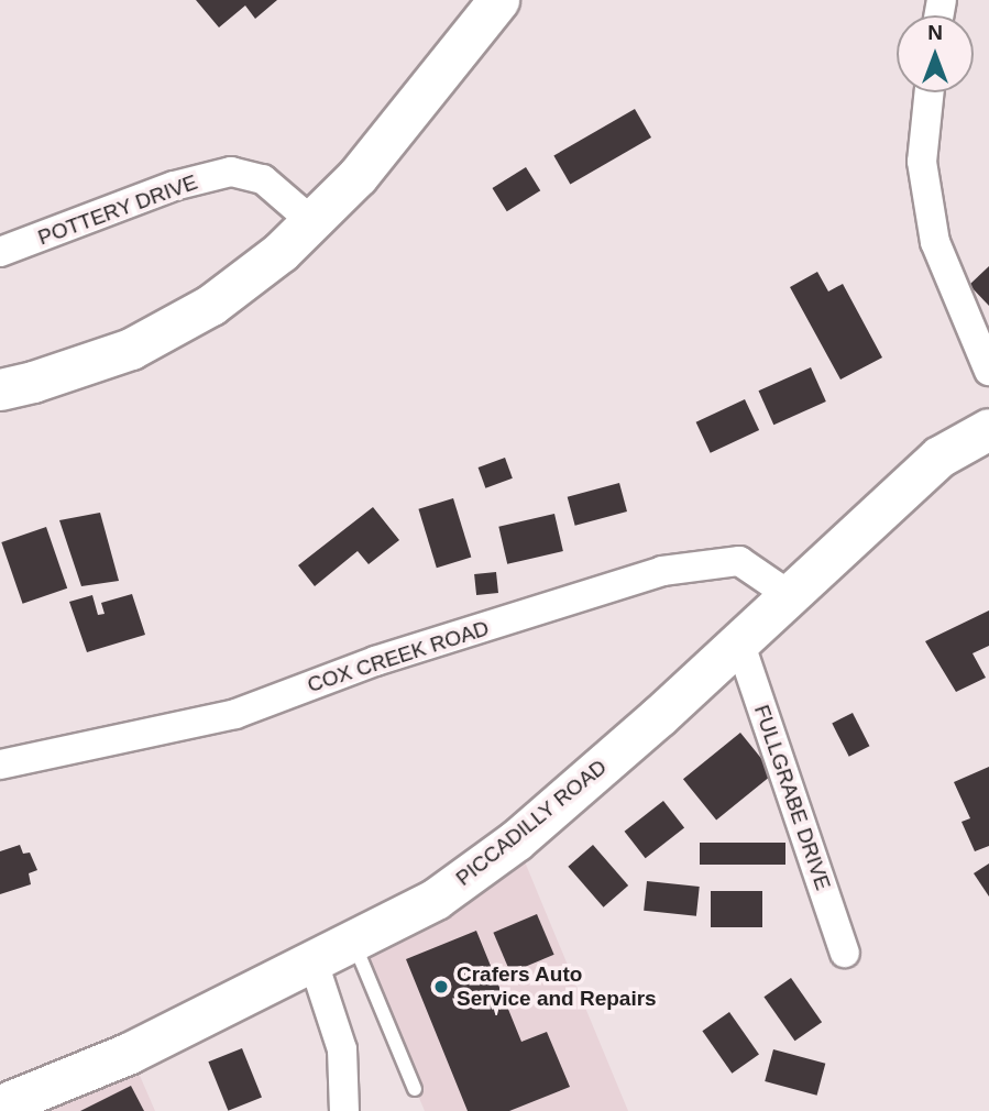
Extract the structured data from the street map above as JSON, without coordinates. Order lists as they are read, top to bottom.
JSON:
{
  "streets": {
    "main road": ["PICCADILLY ROAD"],
    "street": ["POTTERY DRIVE", "COX CREEK ROAD", "FULLGRABE DRIVE"]
  },
  "crossings": [
    ["COX CREEK ROAD", "PICCADILLY ROAD"],
    ["FULLGRABE DRIVE", "PICCADILLY ROAD"]
  ],
  "places": ["Crafers Auto Service and Repairs"],
  "north": "top"
}
